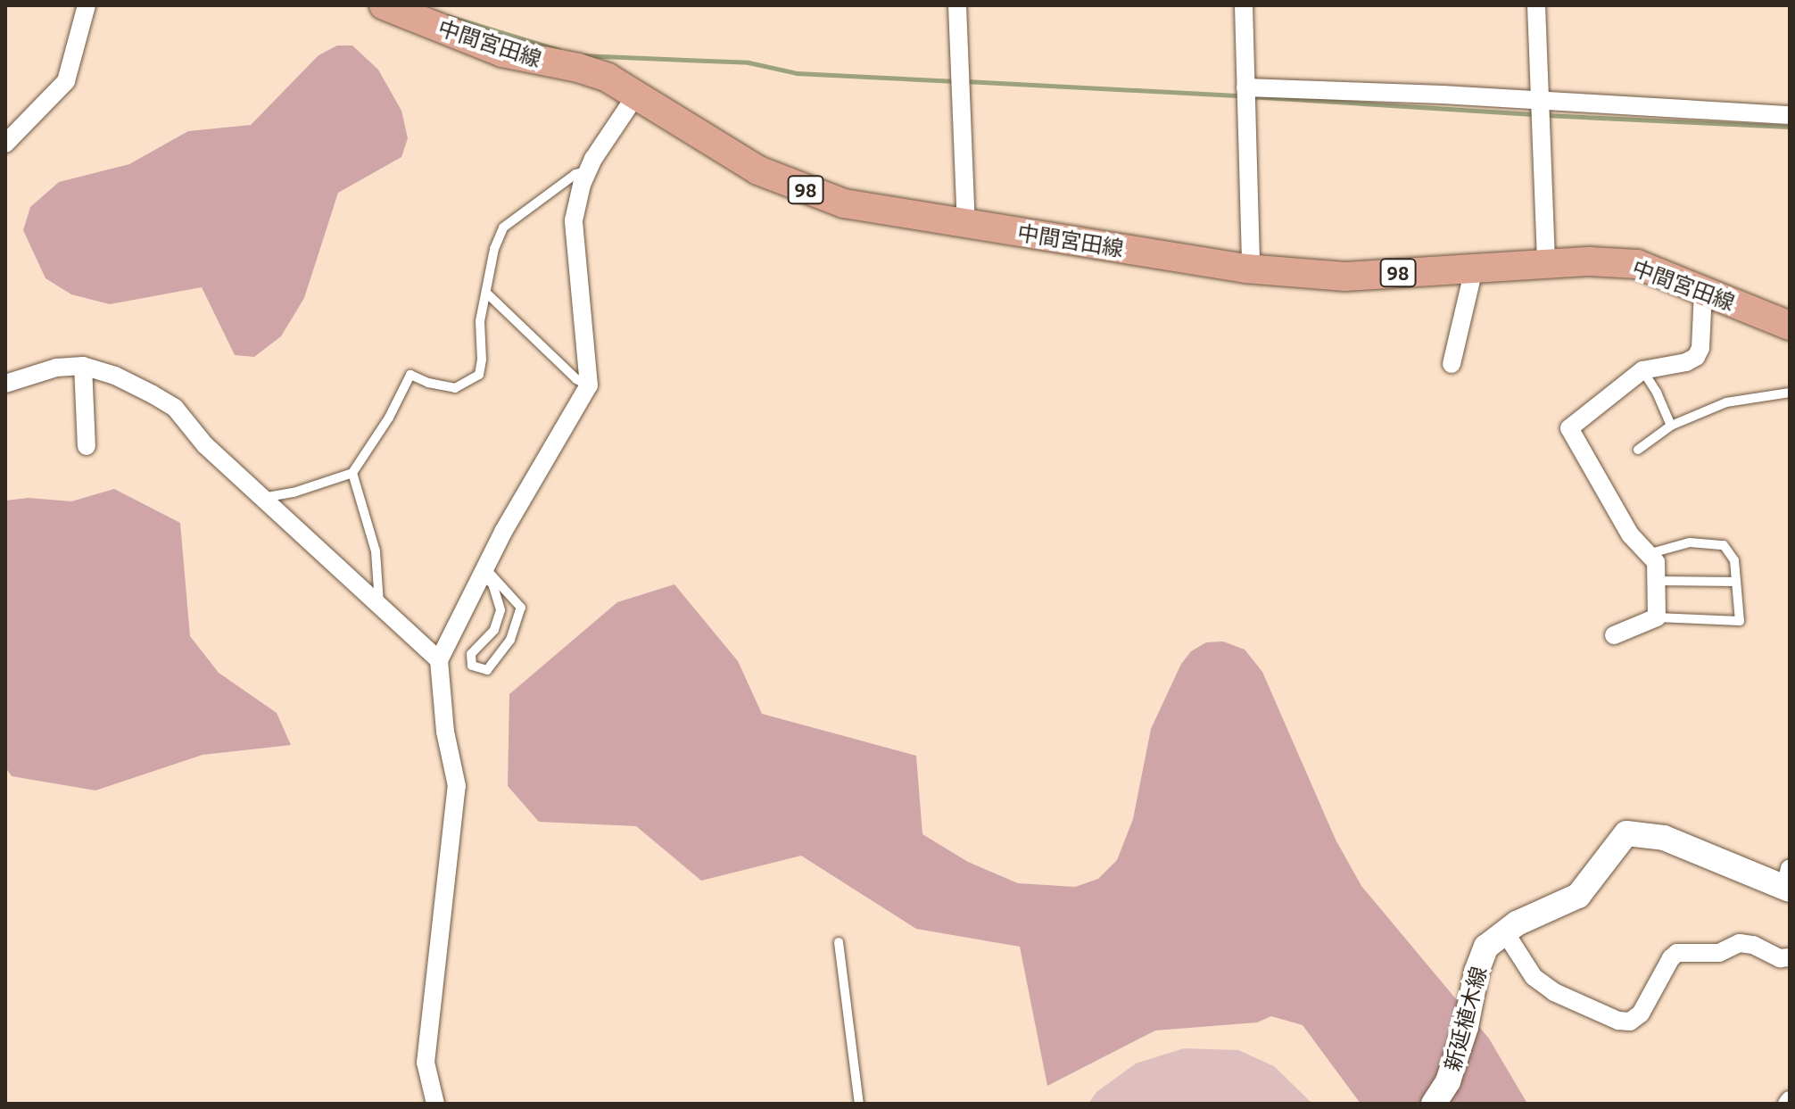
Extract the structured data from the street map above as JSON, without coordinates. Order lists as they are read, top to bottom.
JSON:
{
  "streets": {
    "main road": ["中間宮田線", "98", "新延植木線"]
  }
}
